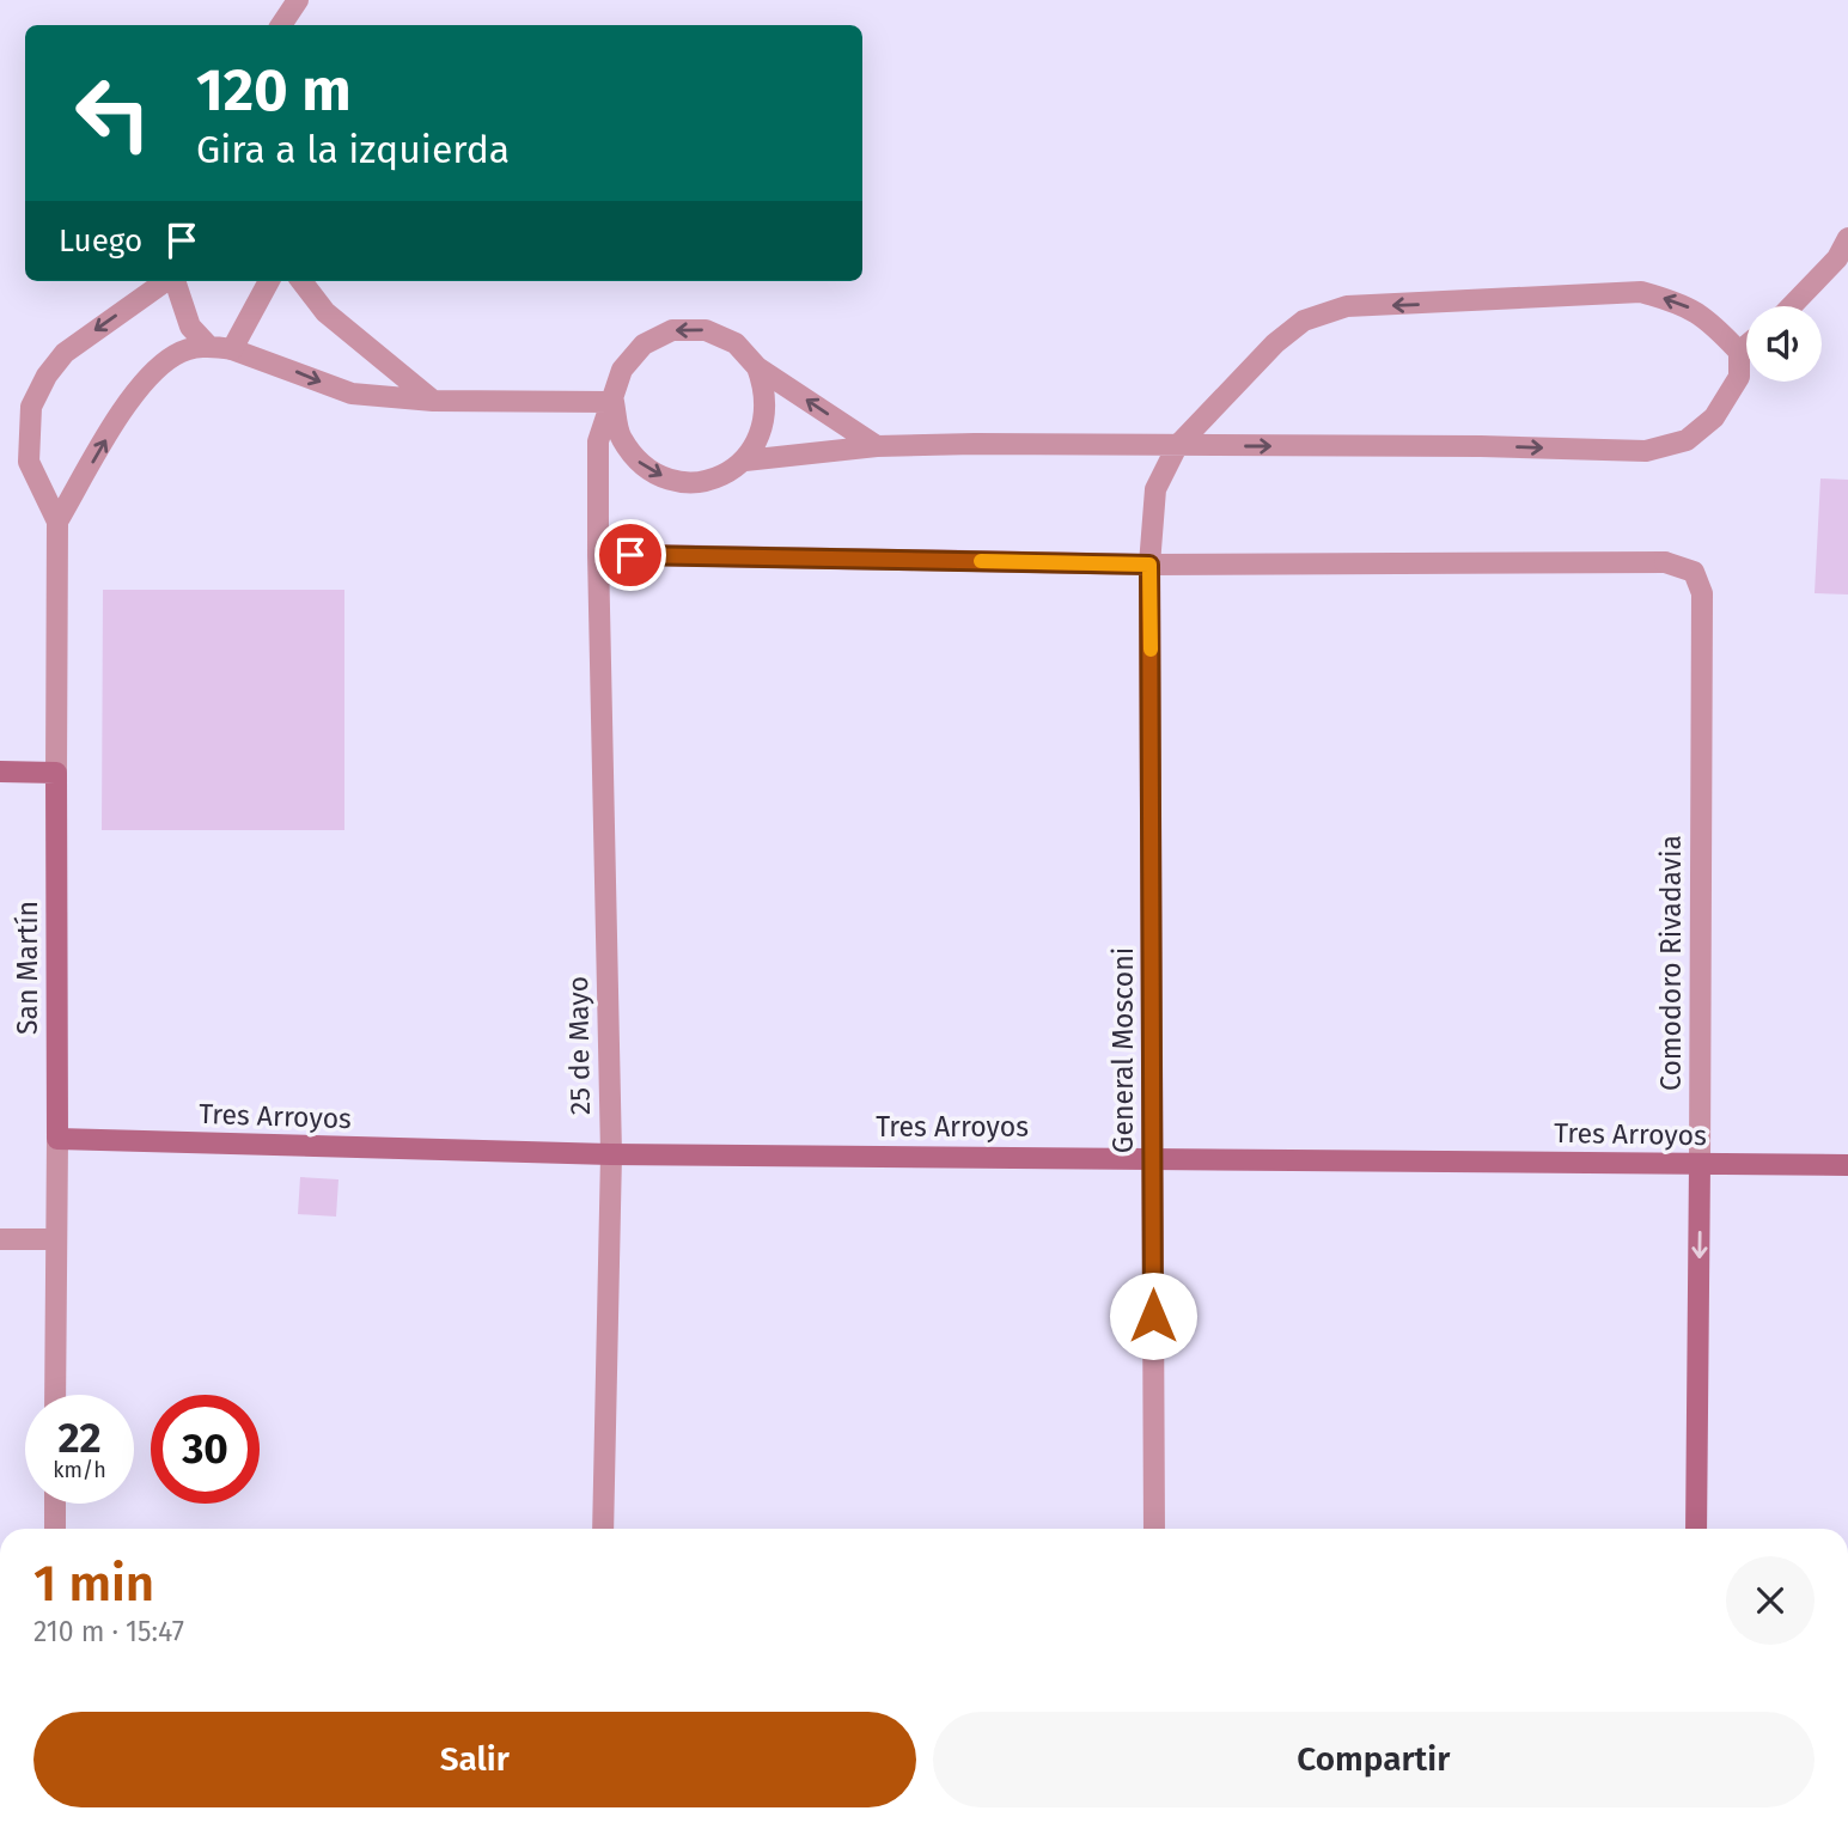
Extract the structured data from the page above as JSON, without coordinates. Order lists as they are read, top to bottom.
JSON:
{
  "streets": {
    "street": [
      "Comodoro Rivadavia",
      "San Martín",
      "25 de Mayo",
      "General Mosconi",
      "Tres Arroyos"
    ]
  },
  "crossings": [
    ["Comodoro Rivadavia", "General Mosconi"],
    ["Comodoro Rivadavia", "Tres Arroyos"],
    ["San Martín", "Tres Arroyos"],
    ["25 de Mayo", "Tres Arroyos"],
    ["General Mosconi", "Tres Arroyos"]
  ],
  "page": {
    "turn": ["120 m", "Gira a la izquierda"],
    "then": "Luego",
    "speed": "22 km/h",
    "limit": "30",
    "heading": ["1 min", "210 m · 15:47"],
    "buttons": ["Salir", "Compartir"]
  }
}
